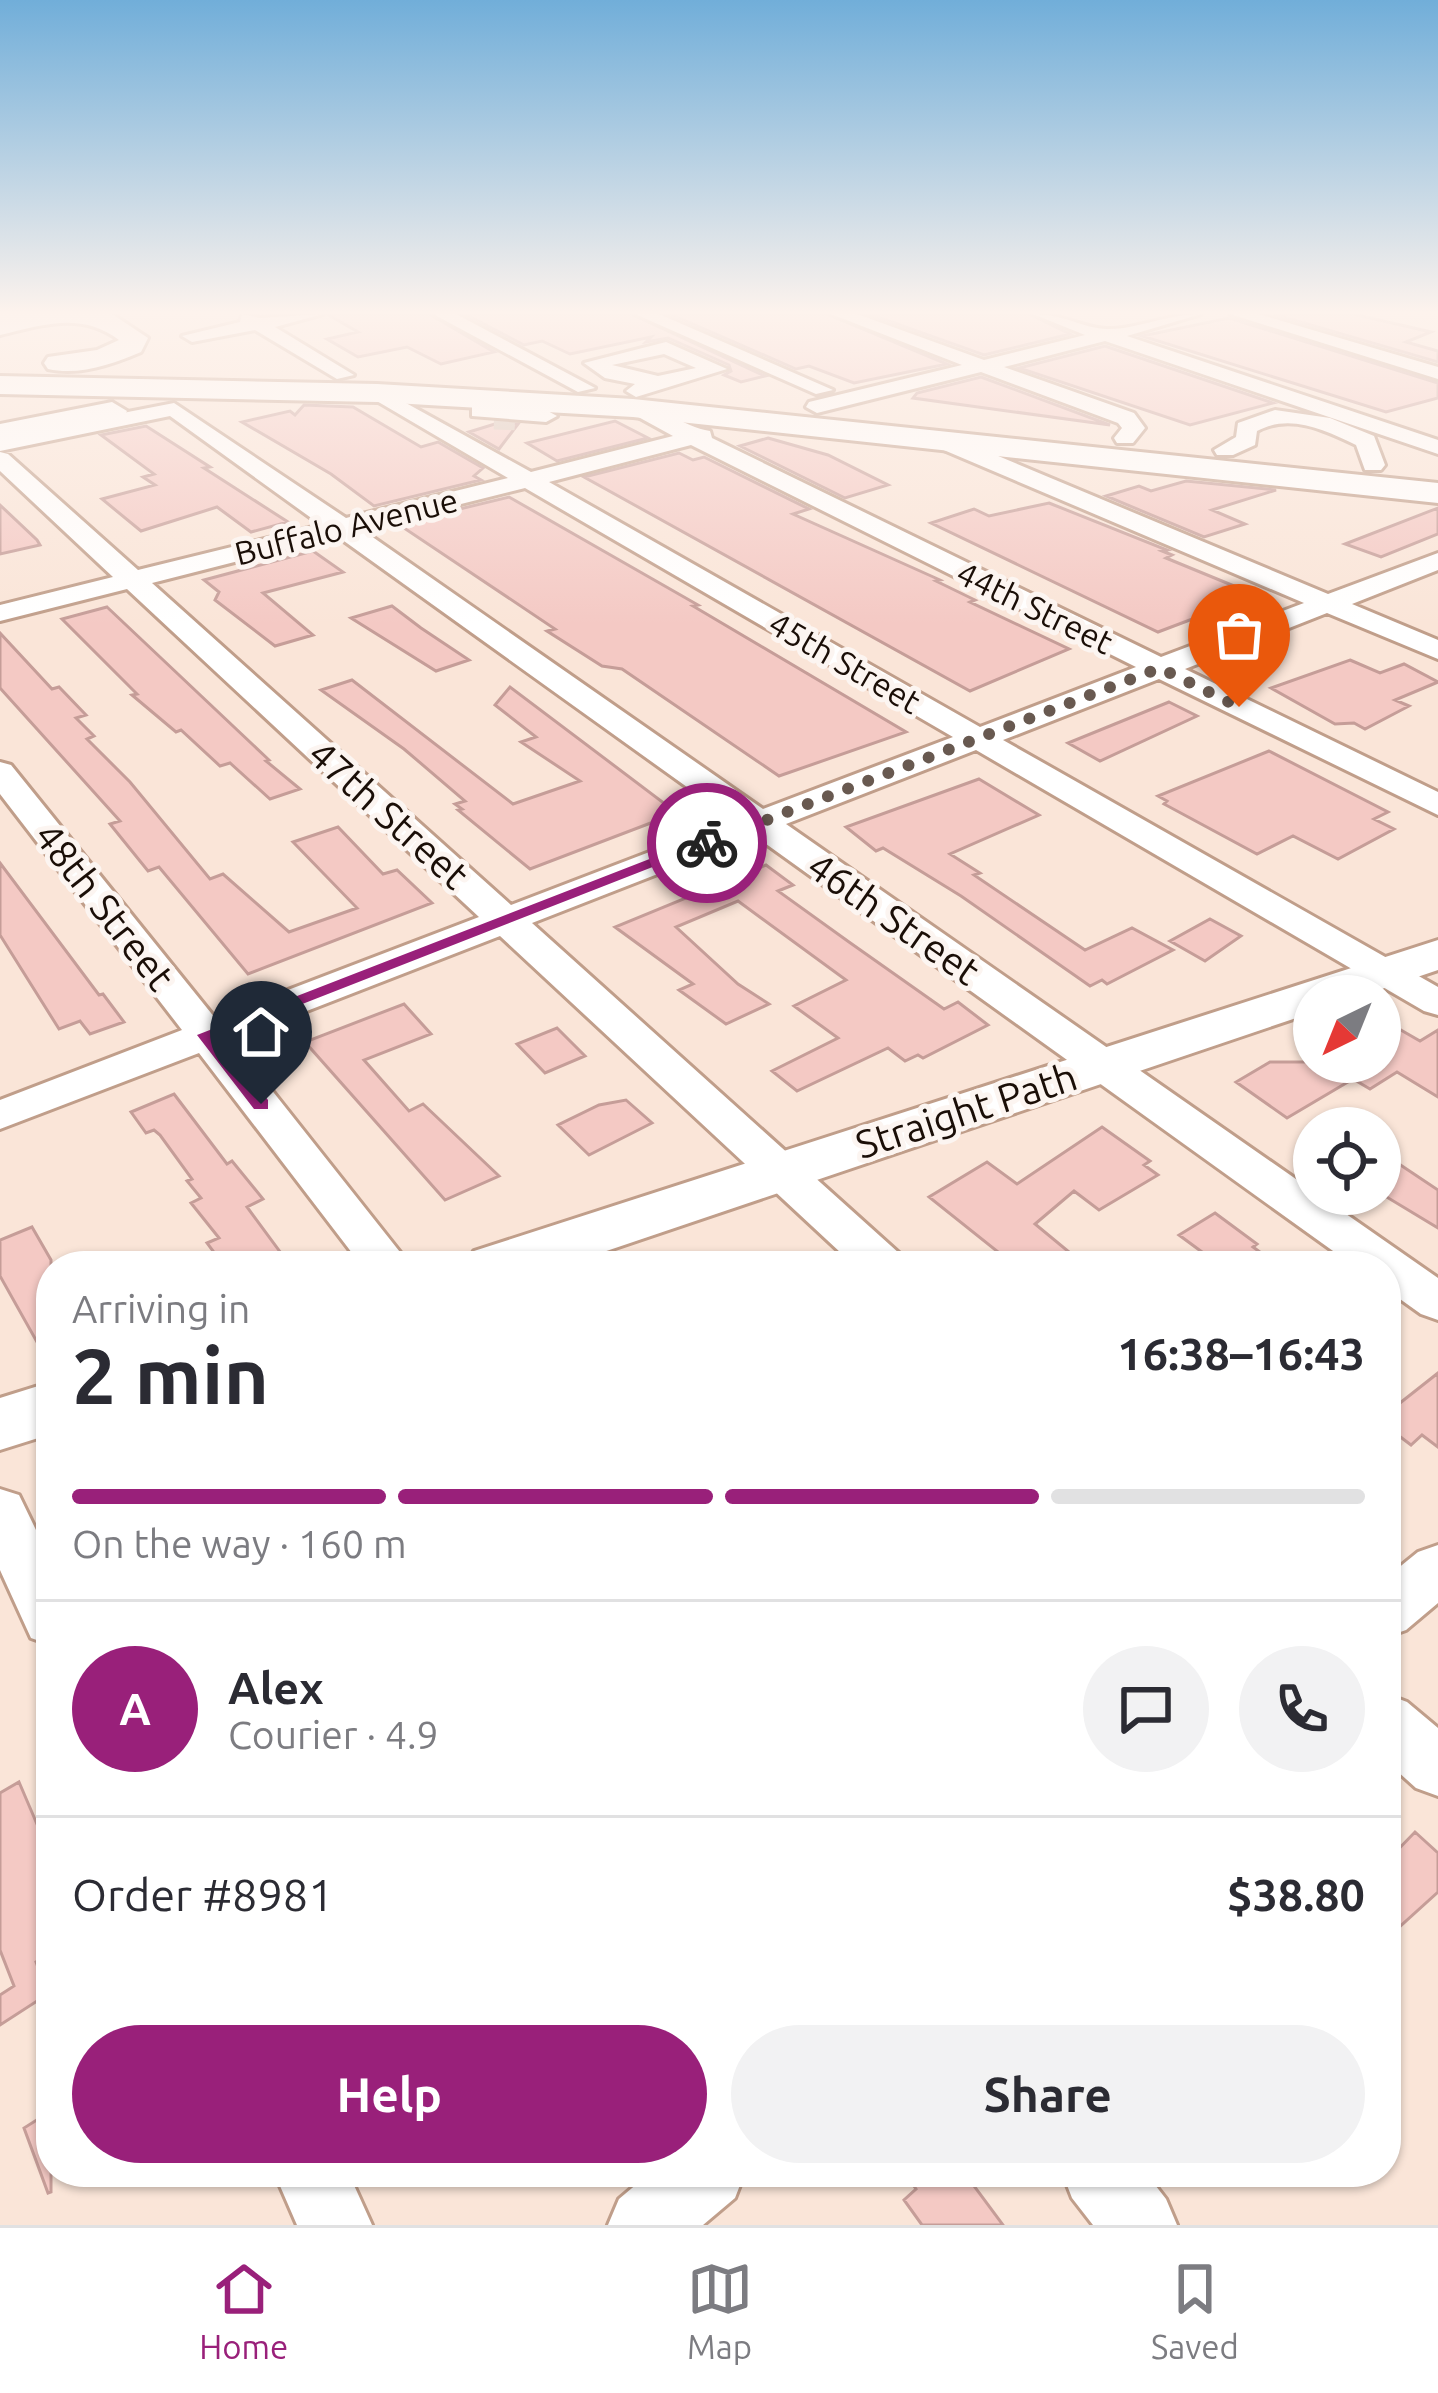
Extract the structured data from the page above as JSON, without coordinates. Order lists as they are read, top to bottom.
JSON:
{
  "streets": {
    "main road": ["Straight Path"],
    "street": [
      "Buffalo Avenue",
      "44th Street",
      "45th Street",
      "47th Street",
      "48th Street",
      "46th Street"
    ]
  },
  "crossings": [
    ["Buffalo Avenue", "44th Street"],
    ["Buffalo Avenue", "45th Street"],
    ["Buffalo Avenue", "47th Street"],
    ["Buffalo Avenue", "46th Street"],
    ["45th Street", "Straight Path"],
    ["47th Street", "Straight Path"],
    ["46th Street", "Straight Path"]
  ],
  "north": "bottom left",
  "page": {
    "heading": ["2 min", "Arriving in", "16:38–16:43"],
    "panel": [
      "Alex",
      "Courier · 4.9",
      "Order #8981",
      "$38.80"
    ],
    "bar": "On the way · 160 m",
    "round": "A",
    "buttons": ["Help", "Share"],
    "tabs": ["Home", "Map", "Saved"]
  }
}
